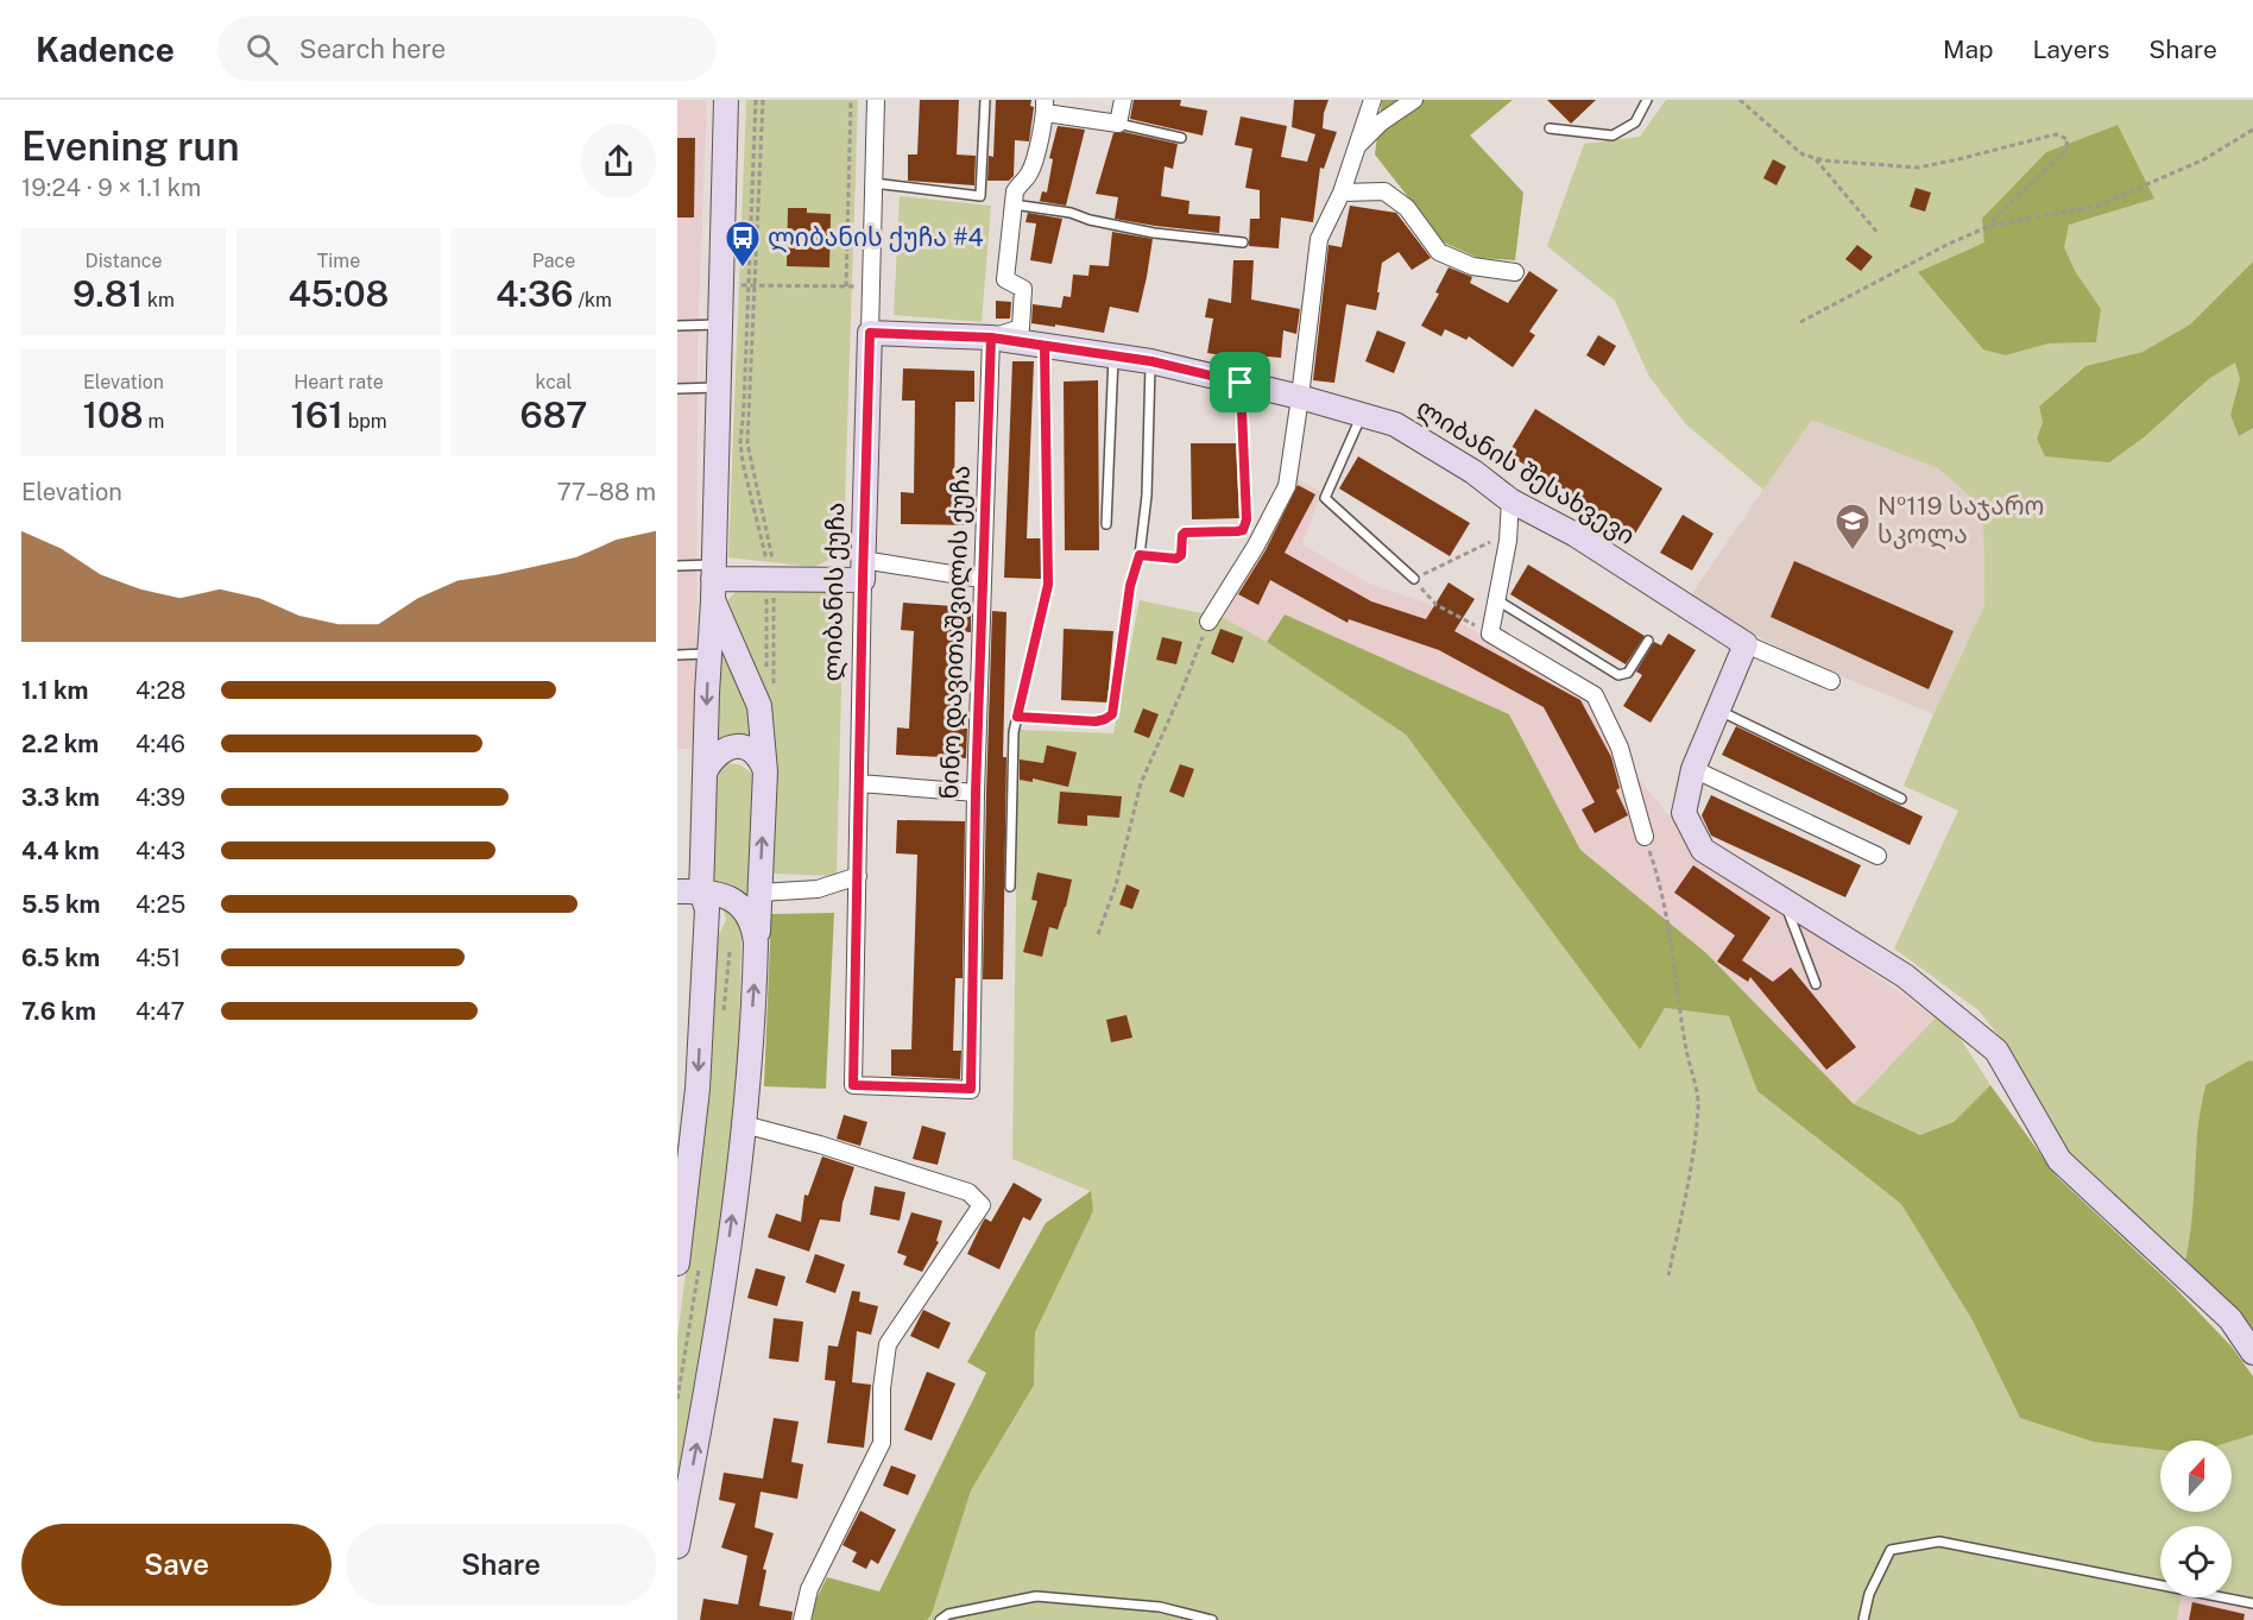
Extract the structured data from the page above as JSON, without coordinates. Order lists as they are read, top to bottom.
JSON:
{
  "streets": {
    "street": ["ლიბანის შესახვევი", "ლიბანის ქუჩა", "ნინო დავითაშვილის ქუჩა"]
  },
  "crossings": [
    ["ლიბანის შესახვევი", "ლიბანის ქუჩა"],
    ["ლიბანის შესახვევი", "ნინო დავითაშვილის ქუჩა"],
    ["ლიბანის ქუჩა", "ნინო დავითაშვილის ქუჩა"]
  ],
  "places": {
    "bus stop": ["ლიბანის ქუჩა #4"],
    "school or university": ["№119 საჯარო სკოლა"]
  },
  "north": "top",
  "page": {
    "header": "Kadence",
    "search": "Search here",
    "nav": ["Map", "Layers", "Share"],
    "heading": ["Evening run", "19:24 · 9 × 1.1 km"],
    "stats": [
      ["Distance", "9.81 km"],
      ["Time", "45:08"],
      ["Pace", "4:36 /km"],
      ["Elevation", "108 m"],
      ["Heart rate", "161 bpm"],
      ["kcal", "687"]
    ],
    "chart": ["Elevation", "77–88 m"],
    "list": [
      {
        "name": "1.1 km",
        "note": "4:28"
      },
      {
        "name": "2.2 km",
        "note": "4:46"
      },
      {
        "name": "3.3 km",
        "note": "4:39"
      },
      {
        "name": "4.4 km",
        "note": "4:43"
      },
      {
        "name": "5.5 km",
        "note": "4:25"
      },
      {
        "name": "6.5 km",
        "note": "4:51"
      },
      {
        "name": "7.6 km",
        "note": "4:47"
      }
    ],
    "buttons": ["Save", "Share"]
  }
}
